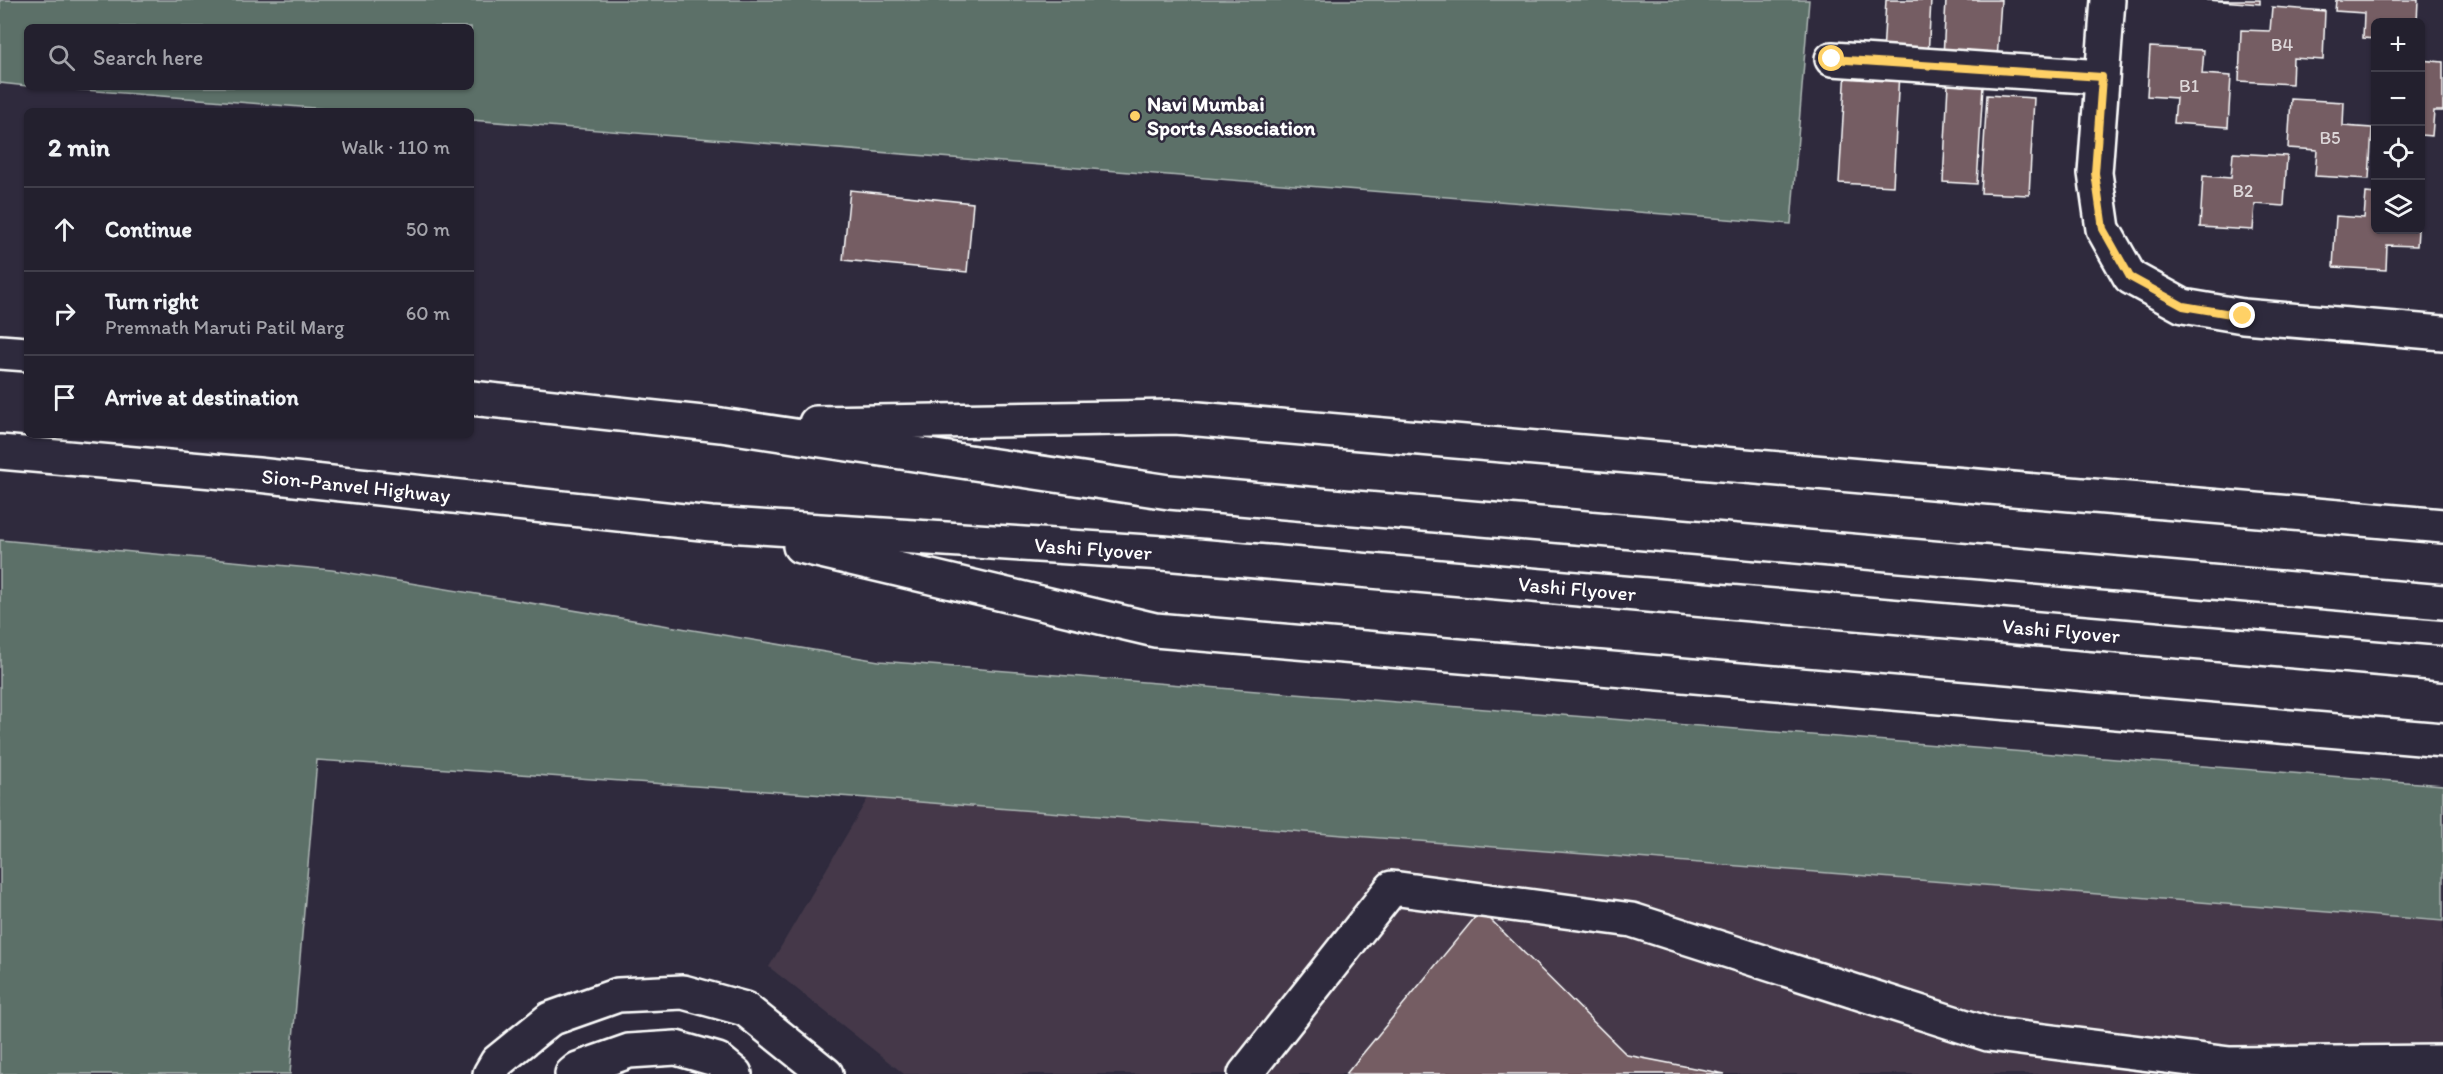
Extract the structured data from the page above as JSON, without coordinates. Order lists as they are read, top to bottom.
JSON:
{
  "streets": {
    "main road": ["Sion-Panvel Highway", "Vashi Flyover"]
  },
  "crossings": [
    ["Sion-Panvel Highway", "Vashi Flyover"]
  ],
  "places": ["Navi Mumbai Sports Association"],
  "house_numbers": [
    "B4",
    "B1",
    "B5",
    "B2"
  ],
  "page": {
    "map_buttons": ["+", "−"],
    "search": "Search here",
    "heading": ["2 min", "Walk · 110 m"],
    "list": [
      ["Continue", "50 m"],
      ["Turn right", "Premnath Maruti Patil Marg", "60 m"],
      "Arrive at destination"
    ]
  }
}
